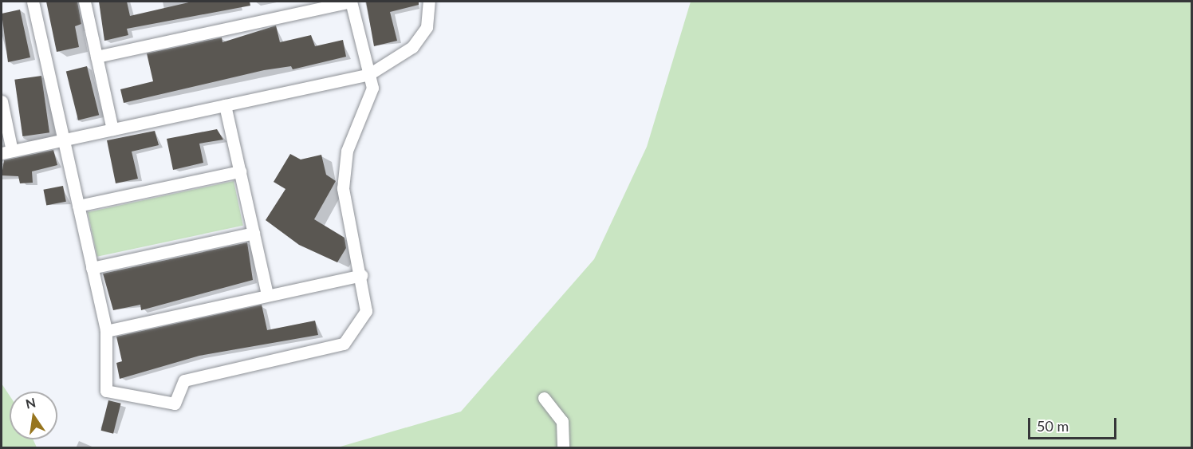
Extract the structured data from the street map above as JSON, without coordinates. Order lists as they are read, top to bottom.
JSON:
{
  "scale_bar": "50 m",
  "north": "top"
}
